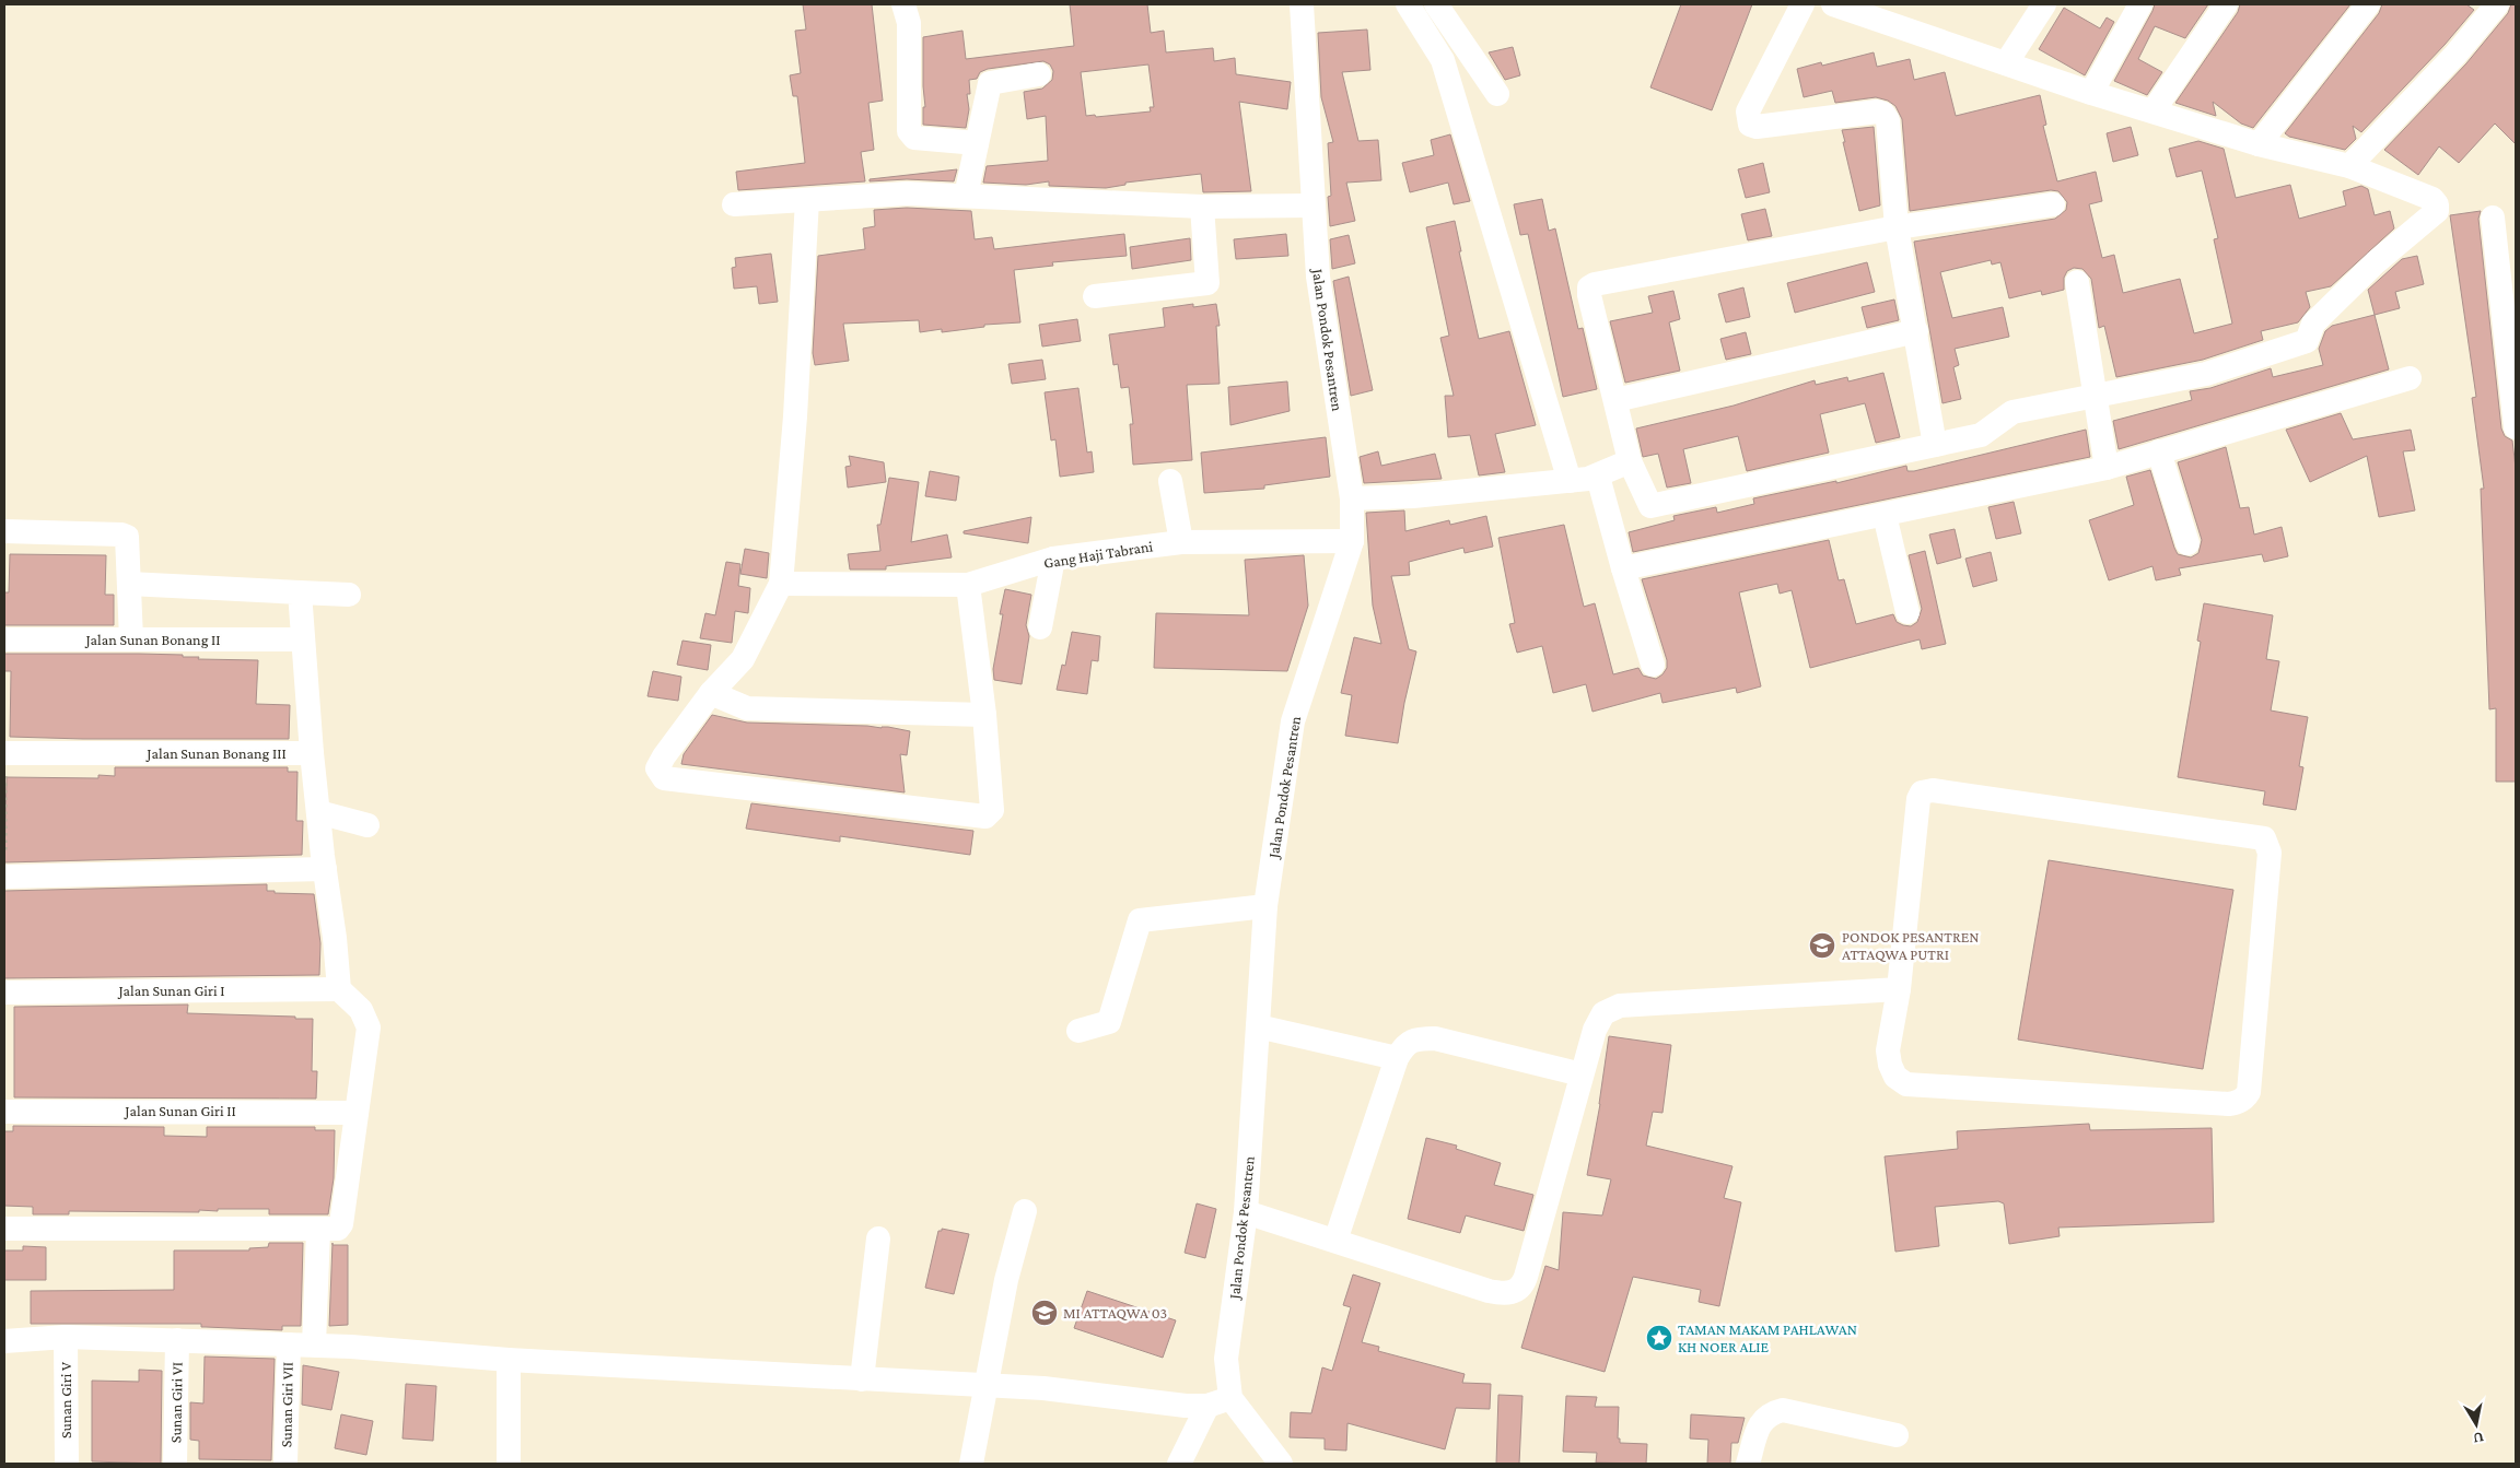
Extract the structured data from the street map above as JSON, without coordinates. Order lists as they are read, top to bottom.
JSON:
{
  "streets": {
    "street": [
      "Jalan Pondok Pesantren",
      "Gang Haji Tabrani",
      "Jalan Sunan Bonang II",
      "Jalan Sunan Bonang III",
      "Jalan Sunan Giri I",
      "Jalan Sunan Giri II",
      "Sunan Giri V",
      "Sunan Giri VI",
      "Sunan Giri VII"
    ]
  },
  "crossings": [
    ["Jalan Pondok Pesantren", "Gang Haji Tabrani"]
  ],
  "places": {
    "school or university": ["PONDOK PESANTREN ATTAQWA PUTRI", "MI ATTAQWA 03"],
    "place": ["TAMAN MAKAM PAHLAWAN KH NOER ALIE"]
  },
  "north": "bottom"
}
